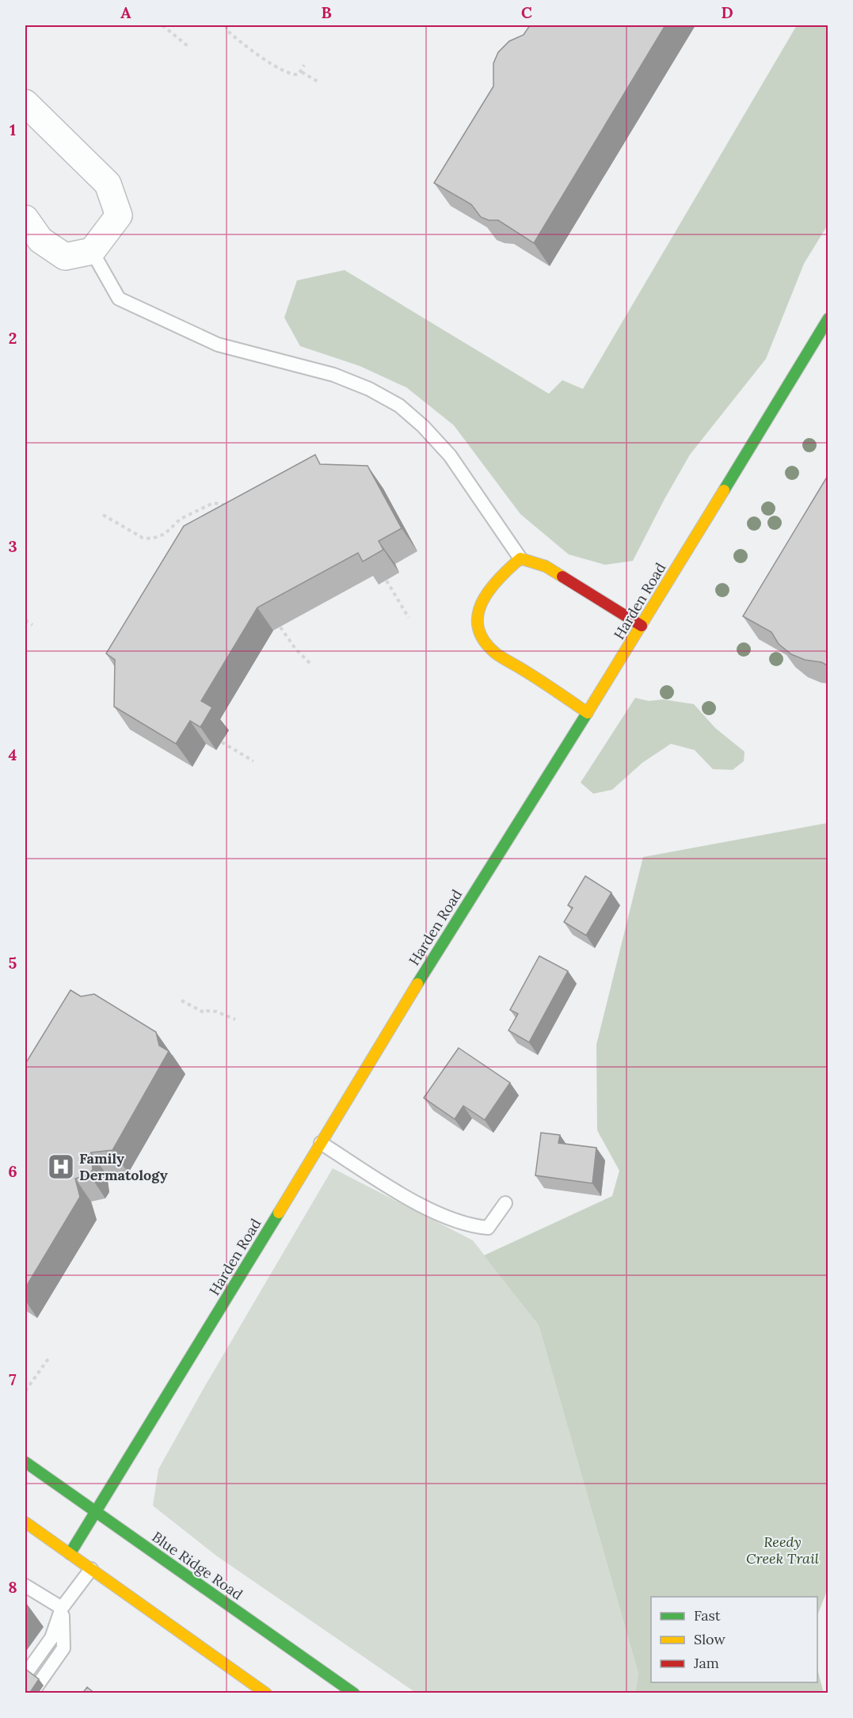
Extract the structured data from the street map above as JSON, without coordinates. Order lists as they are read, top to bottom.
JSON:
{
  "streets": {
    "street": ["Harden Road", "Blue Ridge Road"]
  },
  "crossings": [
    ["Harden Road", "Blue Ridge Road"]
  ],
  "parks": ["Reedy Creek Trail"],
  "places": {
    "hospital": ["Family Dermatology"]
  },
  "legend": ["Fast", "Slow", "Jam"],
  "grid": {
    "columns": [
      "A",
      "B",
      "C",
      "D"
    ],
    "rows": [
      "1",
      "2",
      "3",
      "4",
      "5",
      "6",
      "7",
      "8"
    ]
  }
}
